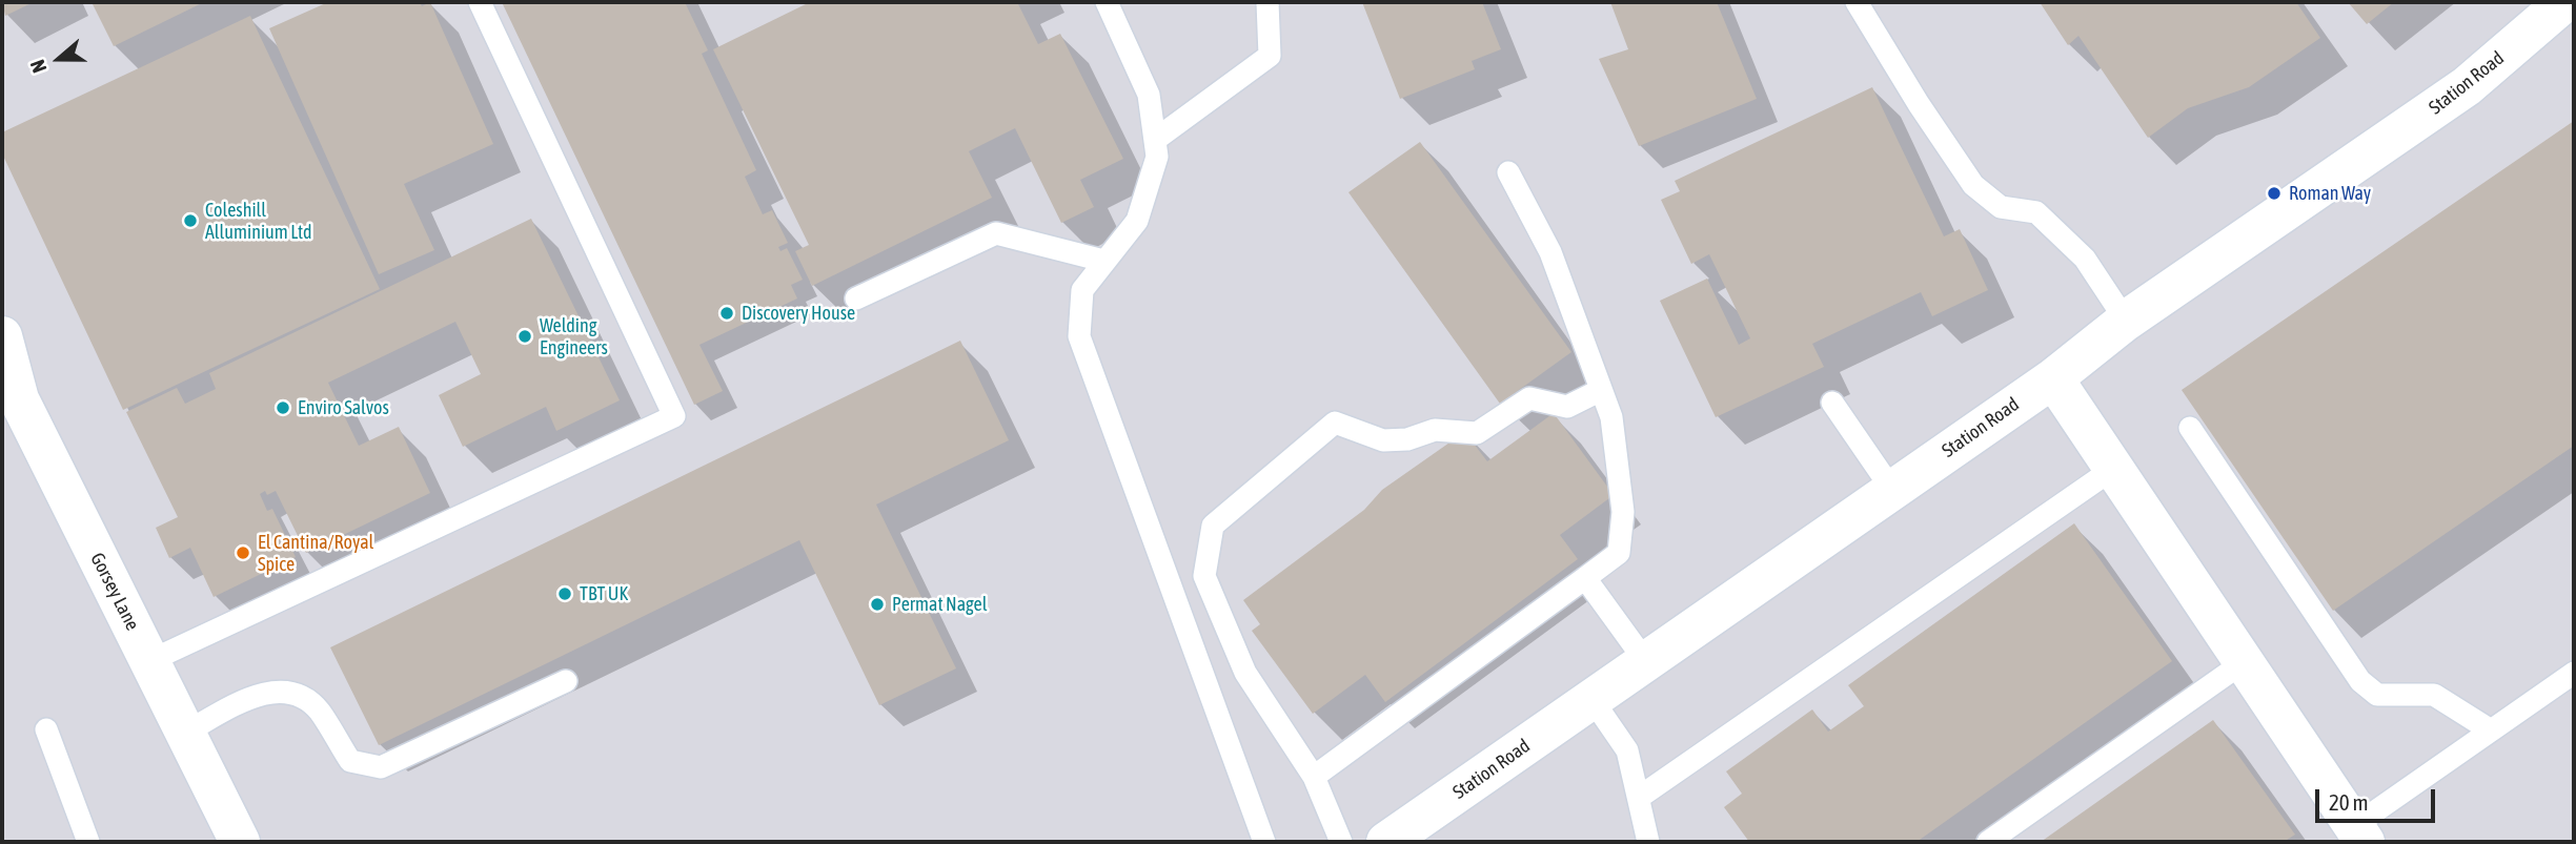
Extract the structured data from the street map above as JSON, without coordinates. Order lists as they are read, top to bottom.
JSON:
{
  "streets": {
    "street": ["Station Road", "Gorsey Lane"]
  },
  "places": [
    "Roman Way",
    "Coleshill Alluminium Ltd",
    "Discovery House",
    "Welding Engineers",
    "Enviro Salvos",
    "El Cantina/Royal Spice",
    "TBT UK",
    "Permat Nagel"
  ],
  "scale_bar": "20 m",
  "north": "left"
}
